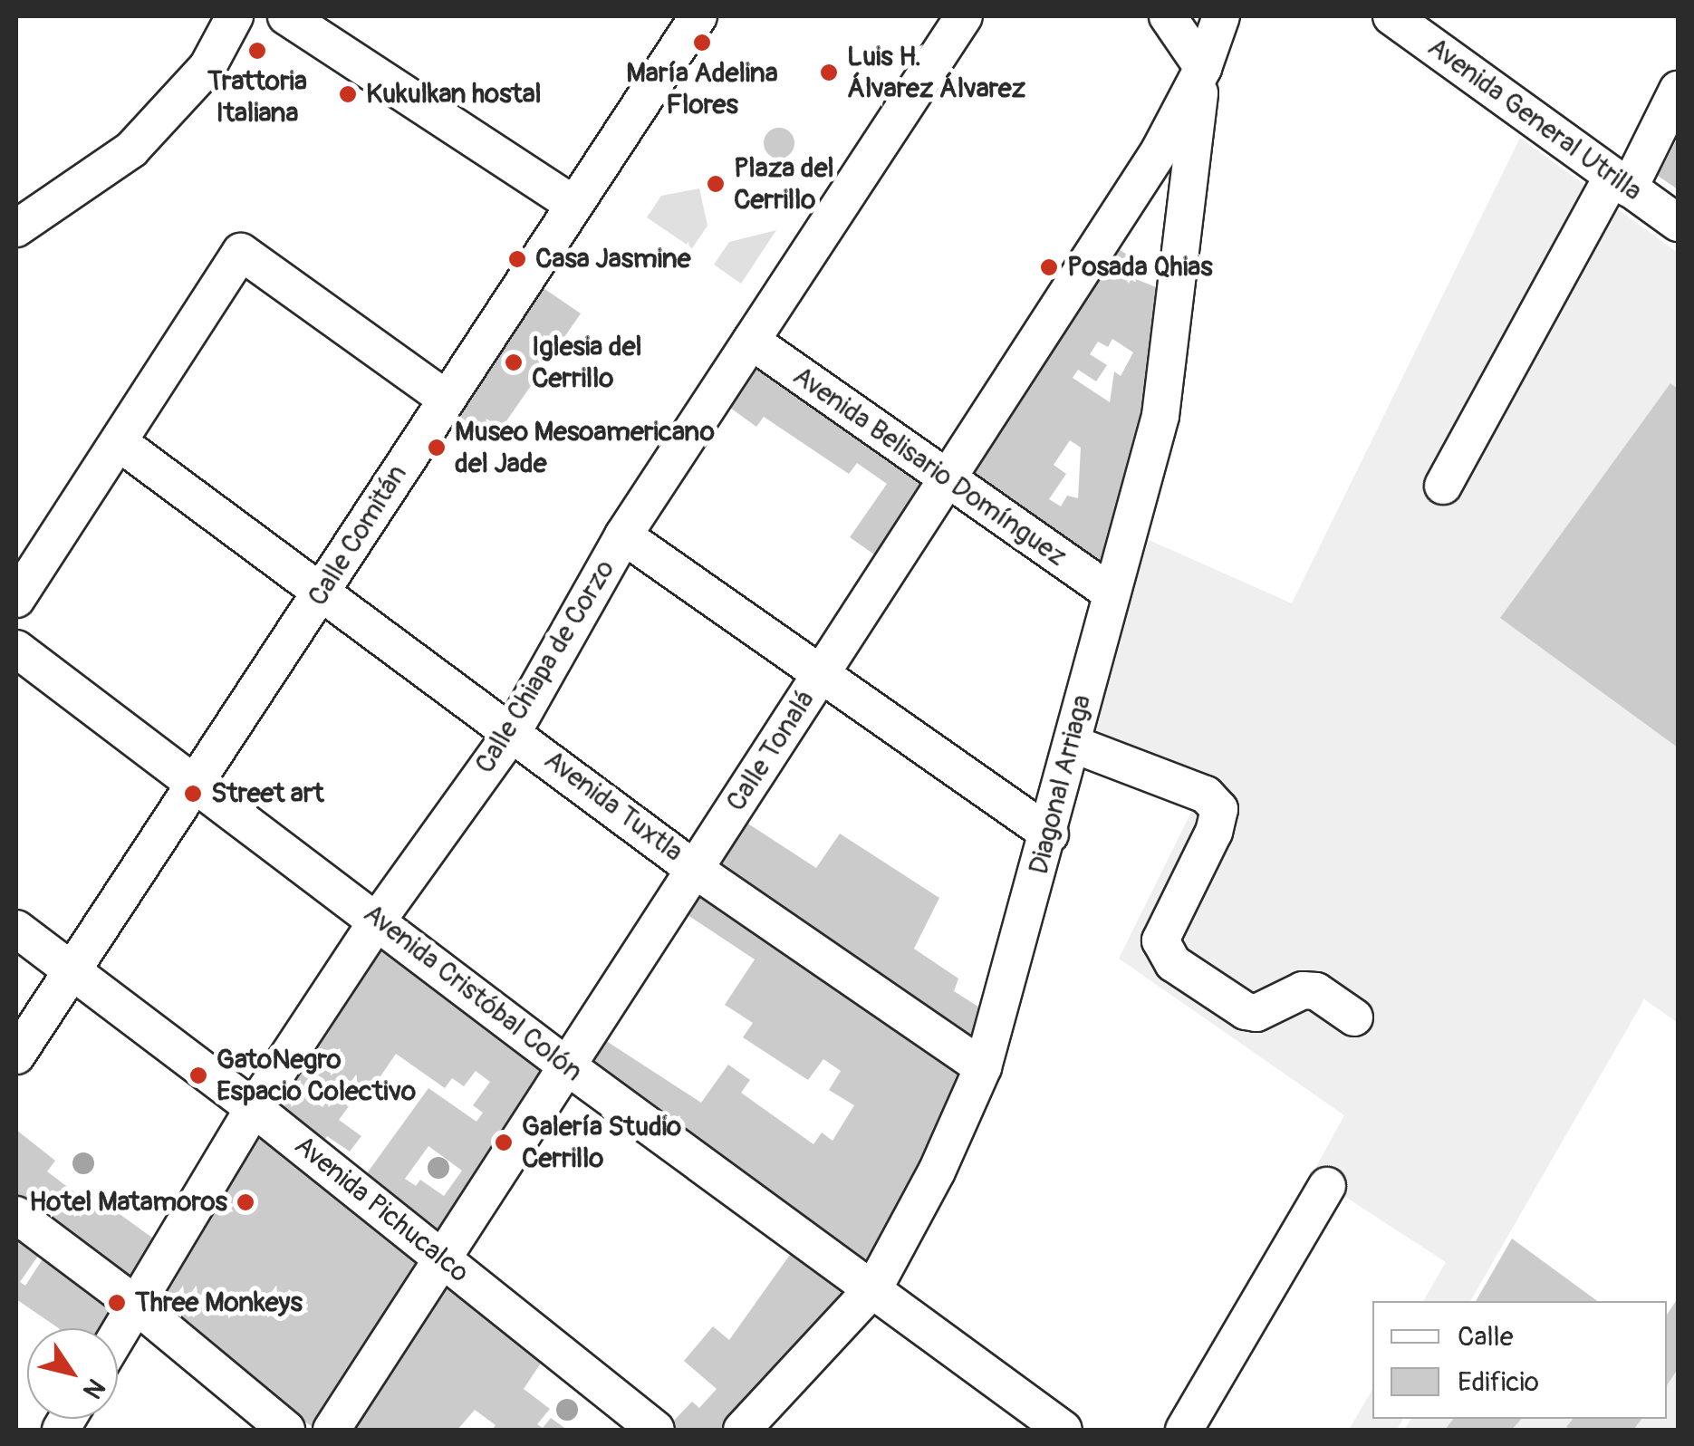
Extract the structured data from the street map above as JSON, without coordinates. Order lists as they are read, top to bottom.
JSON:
{
  "streets": {
    "street": [
      "Avenida General Utrilla",
      "Avenida Belisario Domínguez",
      "Calle Comitán",
      "Calle Chiapa de Corzo",
      "Calle Tonalá",
      "Diagonal Arriaga",
      "Avenida Tuxtla",
      "Avenida Cristóbal Colón",
      "Avenida Pichucalco"
    ]
  },
  "crossings": [
    ["Avenida Belisario Domínguez", "Calle Chiapa de Corzo"],
    ["Avenida Belisario Domínguez", "Calle Tonalá"],
    ["Avenida Belisario Domínguez", "Diagonal Arriaga"],
    ["Calle Comitán", "Avenida Tuxtla"],
    ["Calle Comitán", "Avenida Cristóbal Colón"],
    ["Calle Comitán", "Avenida Pichucalco"],
    ["Calle Chiapa de Corzo", "Avenida Tuxtla"],
    ["Calle Chiapa de Corzo", "Avenida Cristóbal Colón"],
    ["Calle Chiapa de Corzo", "Avenida Pichucalco"],
    ["Calle Tonalá", "Diagonal Arriaga"],
    ["Calle Tonalá", "Avenida Tuxtla"],
    ["Calle Tonalá", "Avenida Cristóbal Colón"],
    ["Calle Tonalá", "Avenida Pichucalco"],
    ["Diagonal Arriaga", "Avenida Tuxtla"],
    ["Diagonal Arriaga", "Avenida Cristóbal Colón"]
  ],
  "places": [
    "María Adelina Flores",
    "Trattoria Italiana",
    "Luis H. Álvarez Álvarez",
    "Kukulkan hostal",
    "Plaza del Cerrillo",
    "Casa Jasmine",
    "Posada Qhias",
    "Iglesia del Cerrillo",
    "Museo Mesoamericano del Jade",
    "Street art",
    "GatoNegro Espacio Colectivo",
    "Galería Studio Cerrillo",
    "Hotel Matamoros",
    "Three Monkeys"
  ],
  "legend": ["Calle", "Edificio"],
  "north": "bottom right"
}
